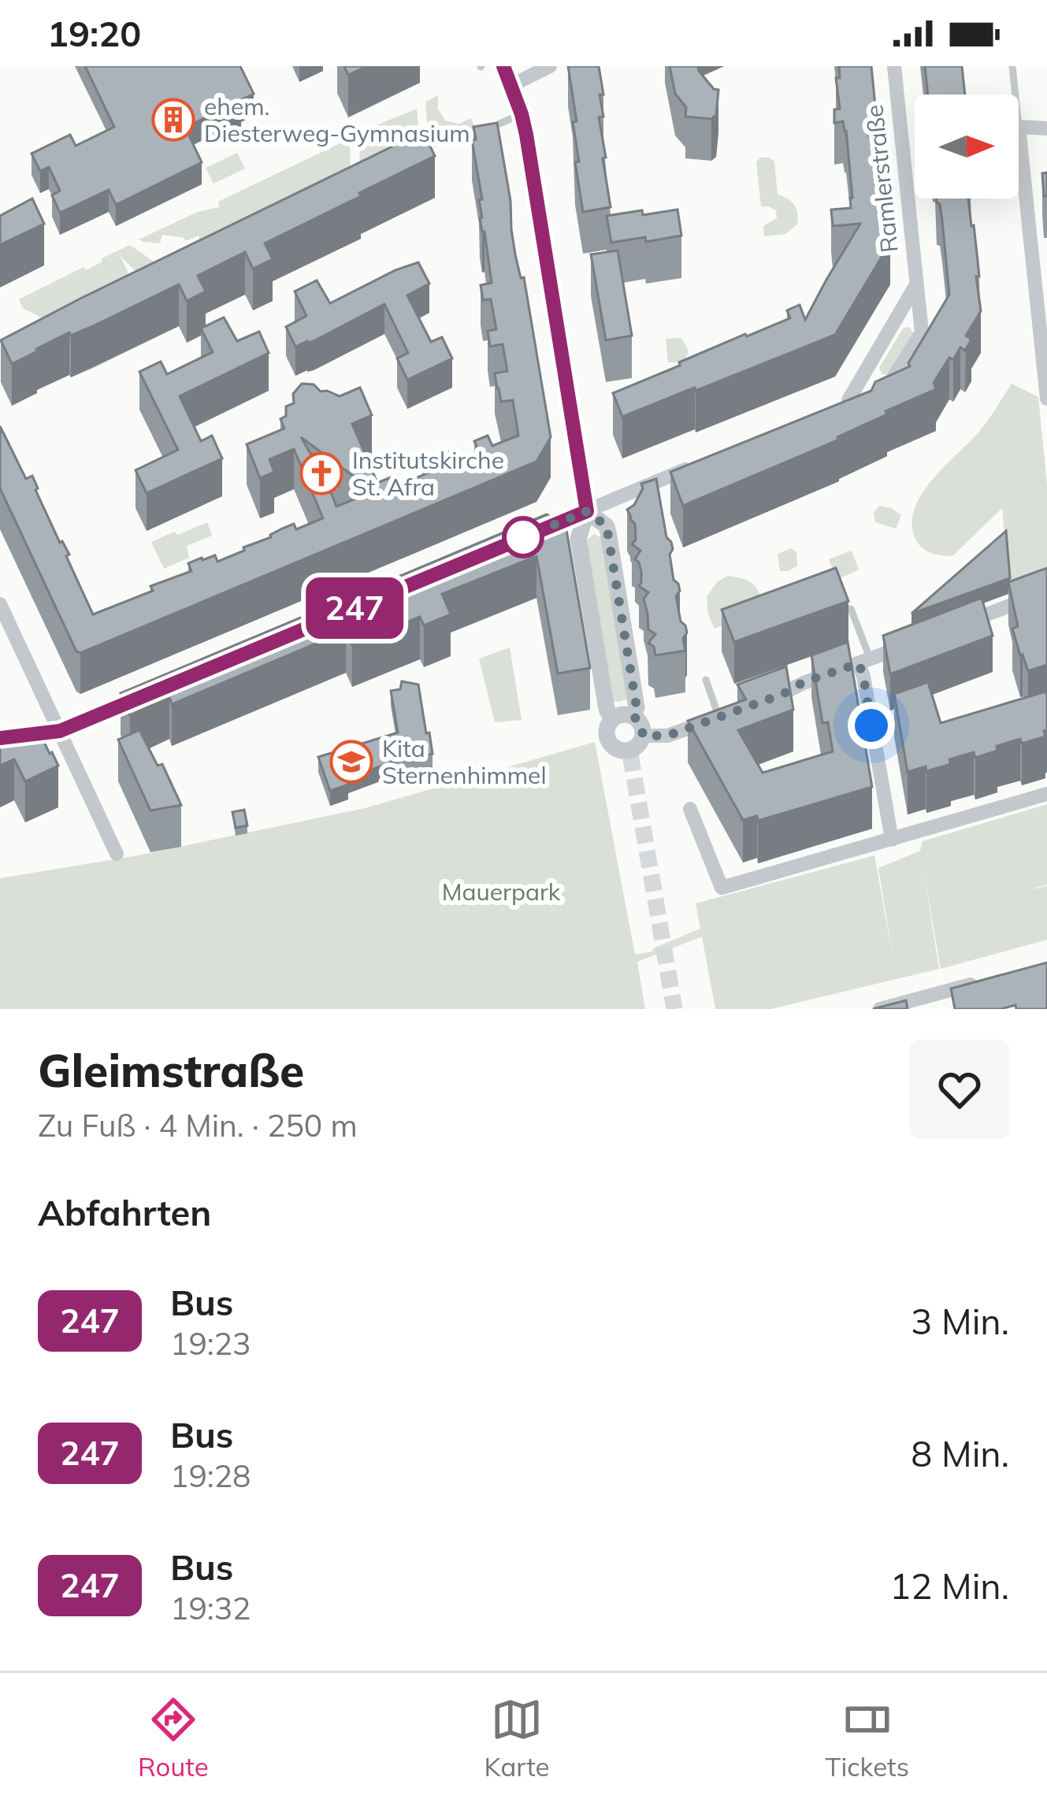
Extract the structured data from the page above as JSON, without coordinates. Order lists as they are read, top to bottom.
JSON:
{
  "streets": {
    "street": ["Ramlerstraße"]
  },
  "parks": ["Mauerpark"],
  "places": {
    "building": ["ehem. Diesterweg-Gymnasium"],
    "church": ["Institutskirche St. Afra"],
    "school or university": ["Kita Sternenhimmel"]
  },
  "lines": ["bus line 247"],
  "north": "right",
  "page": {
    "status": "19:20",
    "on_map": "247",
    "heading": [
      ["Gleimstraße", "Zu Fuß · 4 Min. · 250 m"],
      "Abfahrten"
    ],
    "list": [
      {
        "mark": "247",
        "name": "Bus",
        "note": "19:23",
        "value": "3 Min."
      },
      {
        "mark": "247",
        "name": "Bus",
        "note": "19:28",
        "value": "8 Min."
      },
      {
        "mark": "247",
        "name": "Bus",
        "note": "19:32",
        "value": "12 Min."
      }
    ],
    "tabs": ["Route", "Karte", "Tickets"]
  }
}
